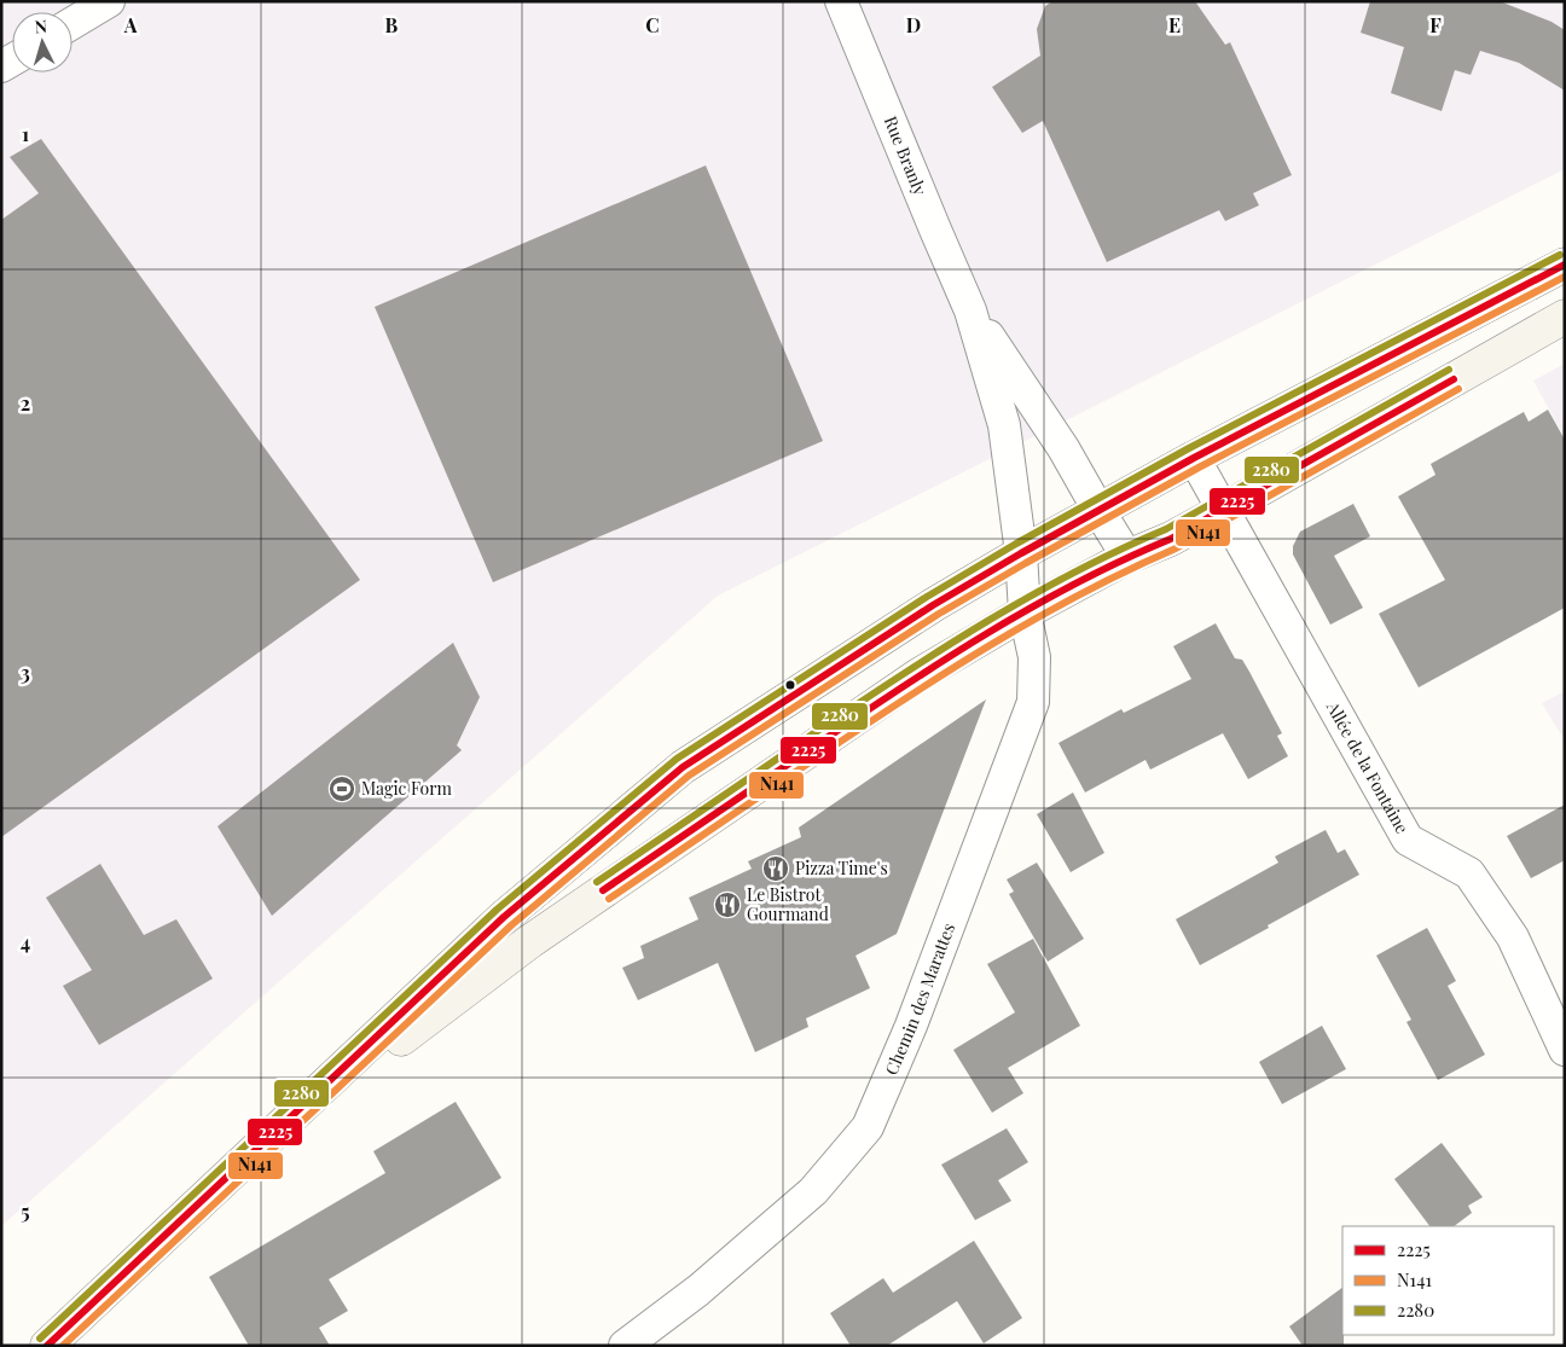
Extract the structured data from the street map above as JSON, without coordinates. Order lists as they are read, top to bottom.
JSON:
{
  "streets": {
    "street": ["Rue Branly", "Allée de la Fontaine", "Chemin des Marattes"]
  },
  "crossings": [
    ["Rue Branly", "Chemin des Marattes"]
  ],
  "places": {
    "sports": ["Magic Form"],
    "restaurant": ["Pizza Time's", "Le Bistrot Gourmand"]
  },
  "lines": ["transit line 2280", "transit line 2225", "transit line N141"],
  "legend": ["2225", "N141", "2280"],
  "north": "top",
  "grid": {
    "columns": [
      "A",
      "B",
      "C",
      "D",
      "E",
      "F"
    ],
    "rows": [
      "1",
      "2",
      "3",
      "4",
      "5"
    ]
  }
}
